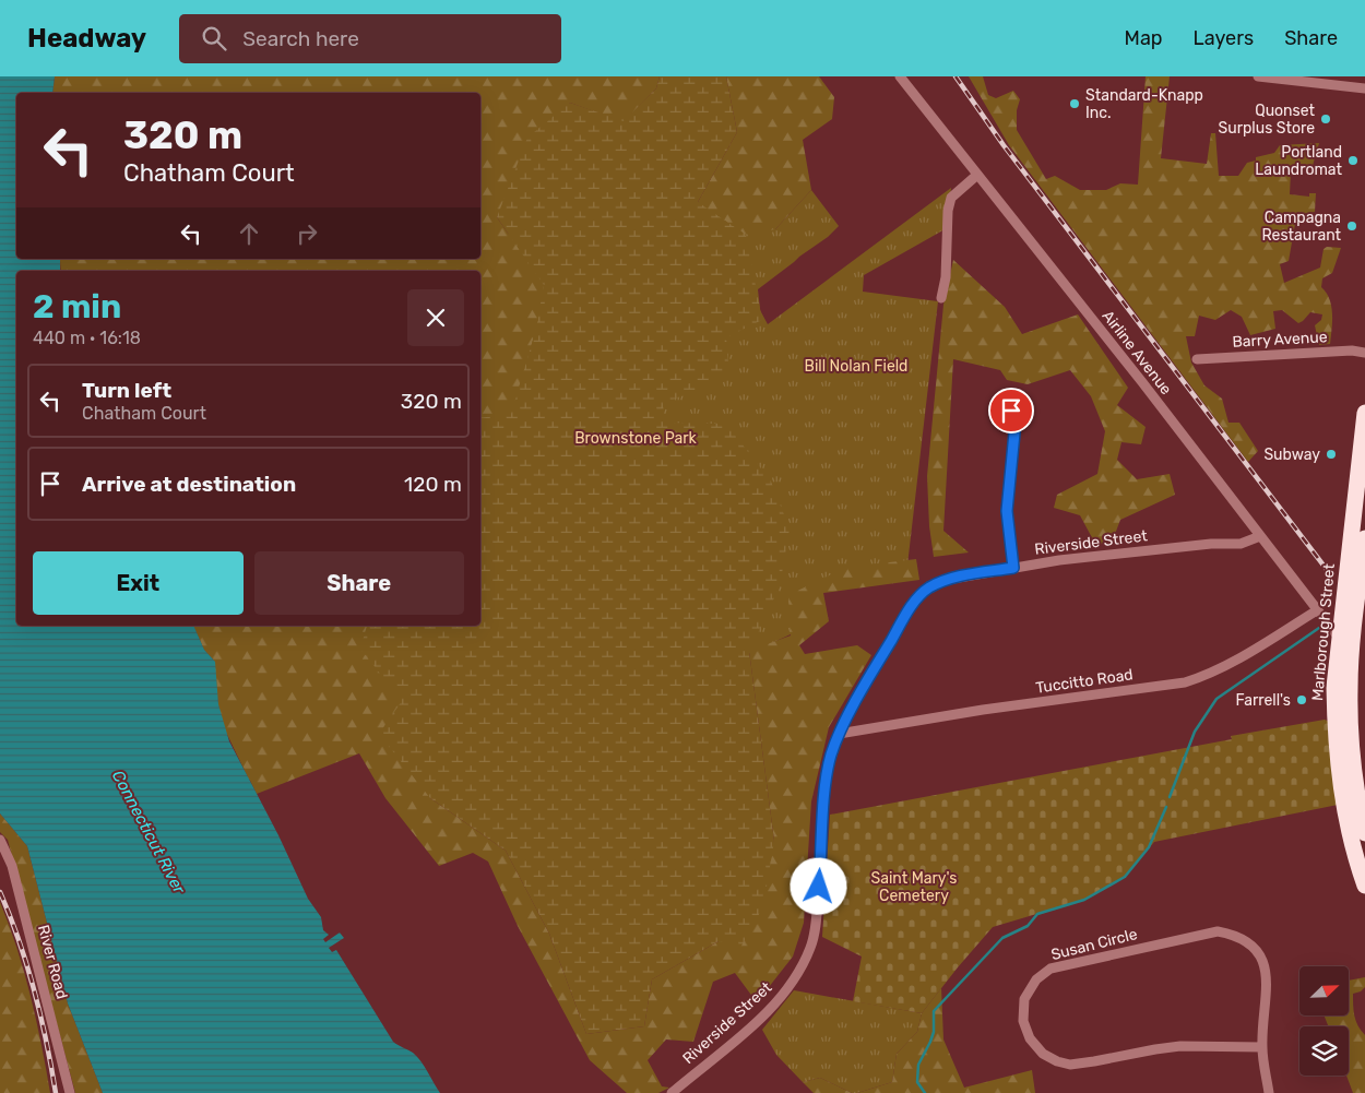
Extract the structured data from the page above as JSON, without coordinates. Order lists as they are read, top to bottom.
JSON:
{
  "streets": {
    "highway": ["Marlborough Street"],
    "street": [
      "Barry Avenue",
      "Airline Avenue",
      "Riverside Street",
      "Tuccitto Road",
      "Susan Circle",
      "River Road"
    ]
  },
  "crossings": [
    ["Airline Avenue", "Riverside Street"],
    ["Airline Avenue", "Marlborough Street"],
    ["Airline Avenue", "Tuccitto Road"],
    ["Riverside Street", "Tuccitto Road"]
  ],
  "water": ["Connecticut River"],
  "parks": ["Bill Nolan Field", "Brownstone Park", "Saint Mary's Cemetery"],
  "places": [
    "Standard-Knapp Inc.",
    "Quonset Surplus Store",
    "Portland Laundromat",
    "Campagna Restaurant",
    "Subway",
    "Farrell's"
  ],
  "north": "top right",
  "page": {
    "header": "Headway",
    "search": "Search here",
    "nav": ["Map", "Layers", "Share"],
    "turn": ["320 m", "Chatham Court"],
    "heading": ["2 min", "440 m · 16:18"],
    "list": [
      {
        "name": "Turn left",
        "note": "Chatham Court",
        "value": "320 m"
      },
      {
        "name": "Arrive at destination",
        "value": "120 m"
      }
    ],
    "buttons": ["Exit", "Share"]
  }
}
